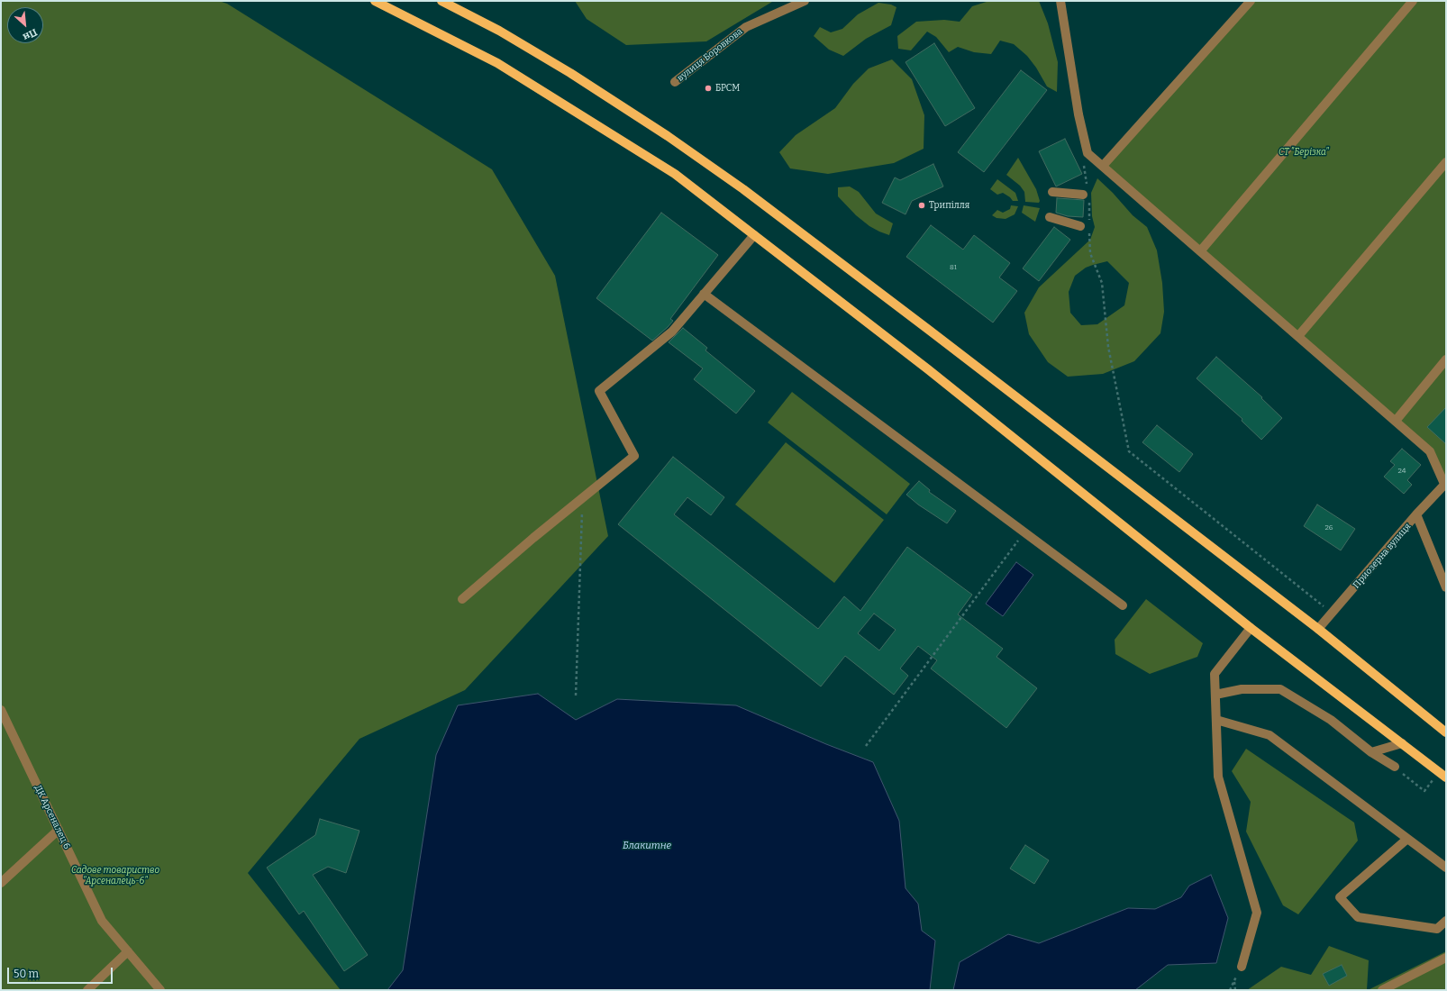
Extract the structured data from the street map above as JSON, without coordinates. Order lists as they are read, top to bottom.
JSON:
{
  "streets": {
    "street": ["вулиця Боровкова", "Приозерна вулиця", "ДК Арсеналец 6"]
  },
  "water": ["Блакитне"],
  "parks": ["СТ \"Берізка\"", "Садове товариство \"Арсеналець-6\""],
  "places": ["БРСМ", "Трипілля"],
  "house_numbers": ["81", "24", "26"],
  "scale_bar": "50 m",
  "north": "bottom right"
}
